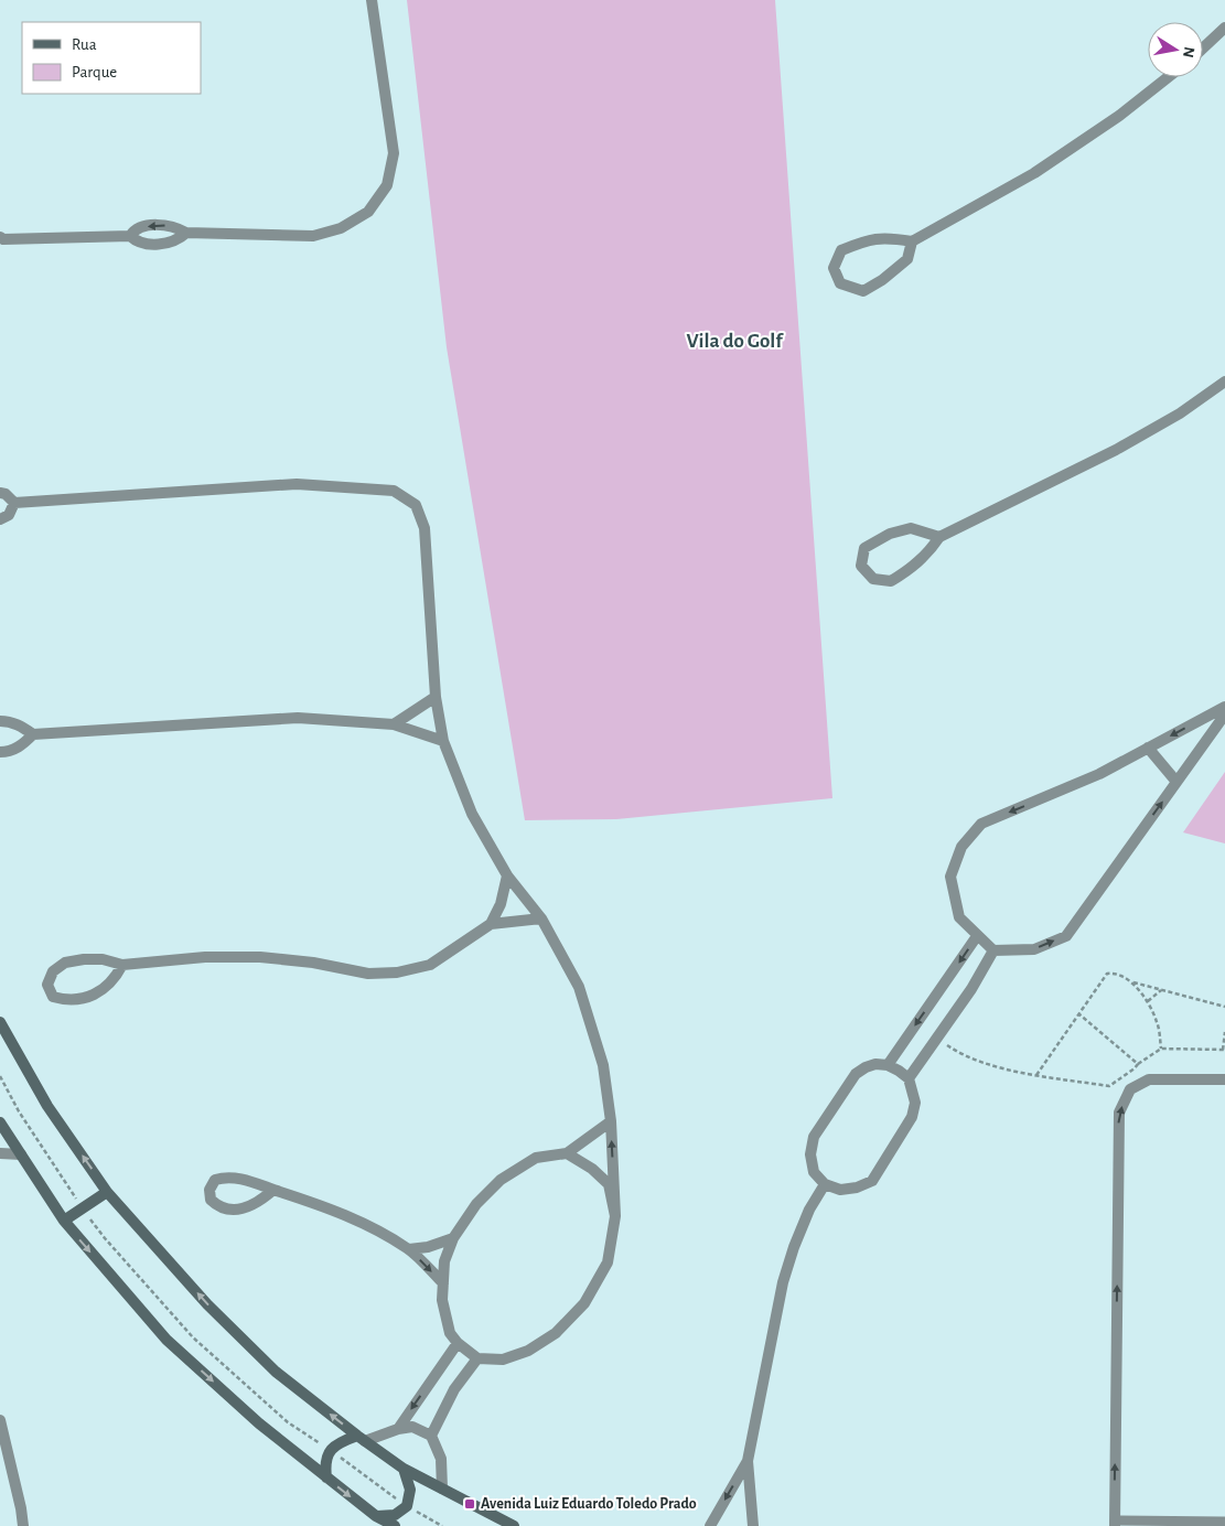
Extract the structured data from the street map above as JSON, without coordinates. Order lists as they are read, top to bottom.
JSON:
{
  "districts": ["Vila do Golf"],
  "places": {
    "transit": ["Avenida Luiz Eduardo Toledo Prado"]
  },
  "legend": ["Rua", "Parque"],
  "north": "right"
}
